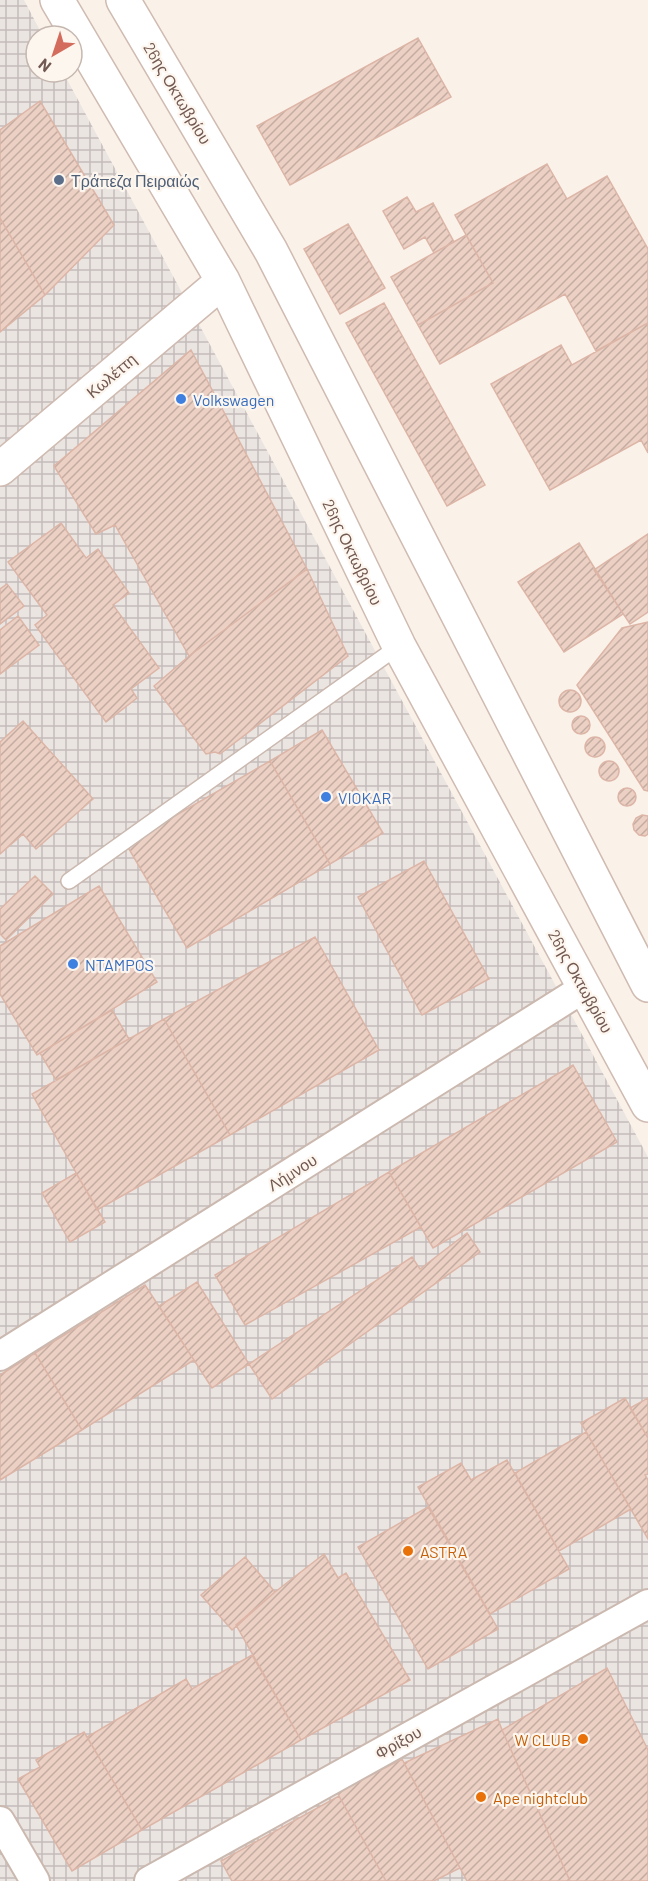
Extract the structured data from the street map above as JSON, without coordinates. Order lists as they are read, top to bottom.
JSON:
{
  "streets": {
    "main road": ["26ης Οκτωβρίου", "Κωλέττη"],
    "street": ["Λήμνου", "Φρίξου"]
  },
  "crossings": [
    ["26ης Οκτωβρίου", "Κωλέττη"],
    ["26ης Οκτωβρίου", "Λήμνου"]
  ],
  "places": [
    "Τράπεζα Πειραιώς",
    "Volkswagen",
    "VIOKAR",
    "NTAMPOS",
    "ASTRA",
    "W CLUB",
    "Ape nightclub"
  ],
  "north": "bottom left"
}
